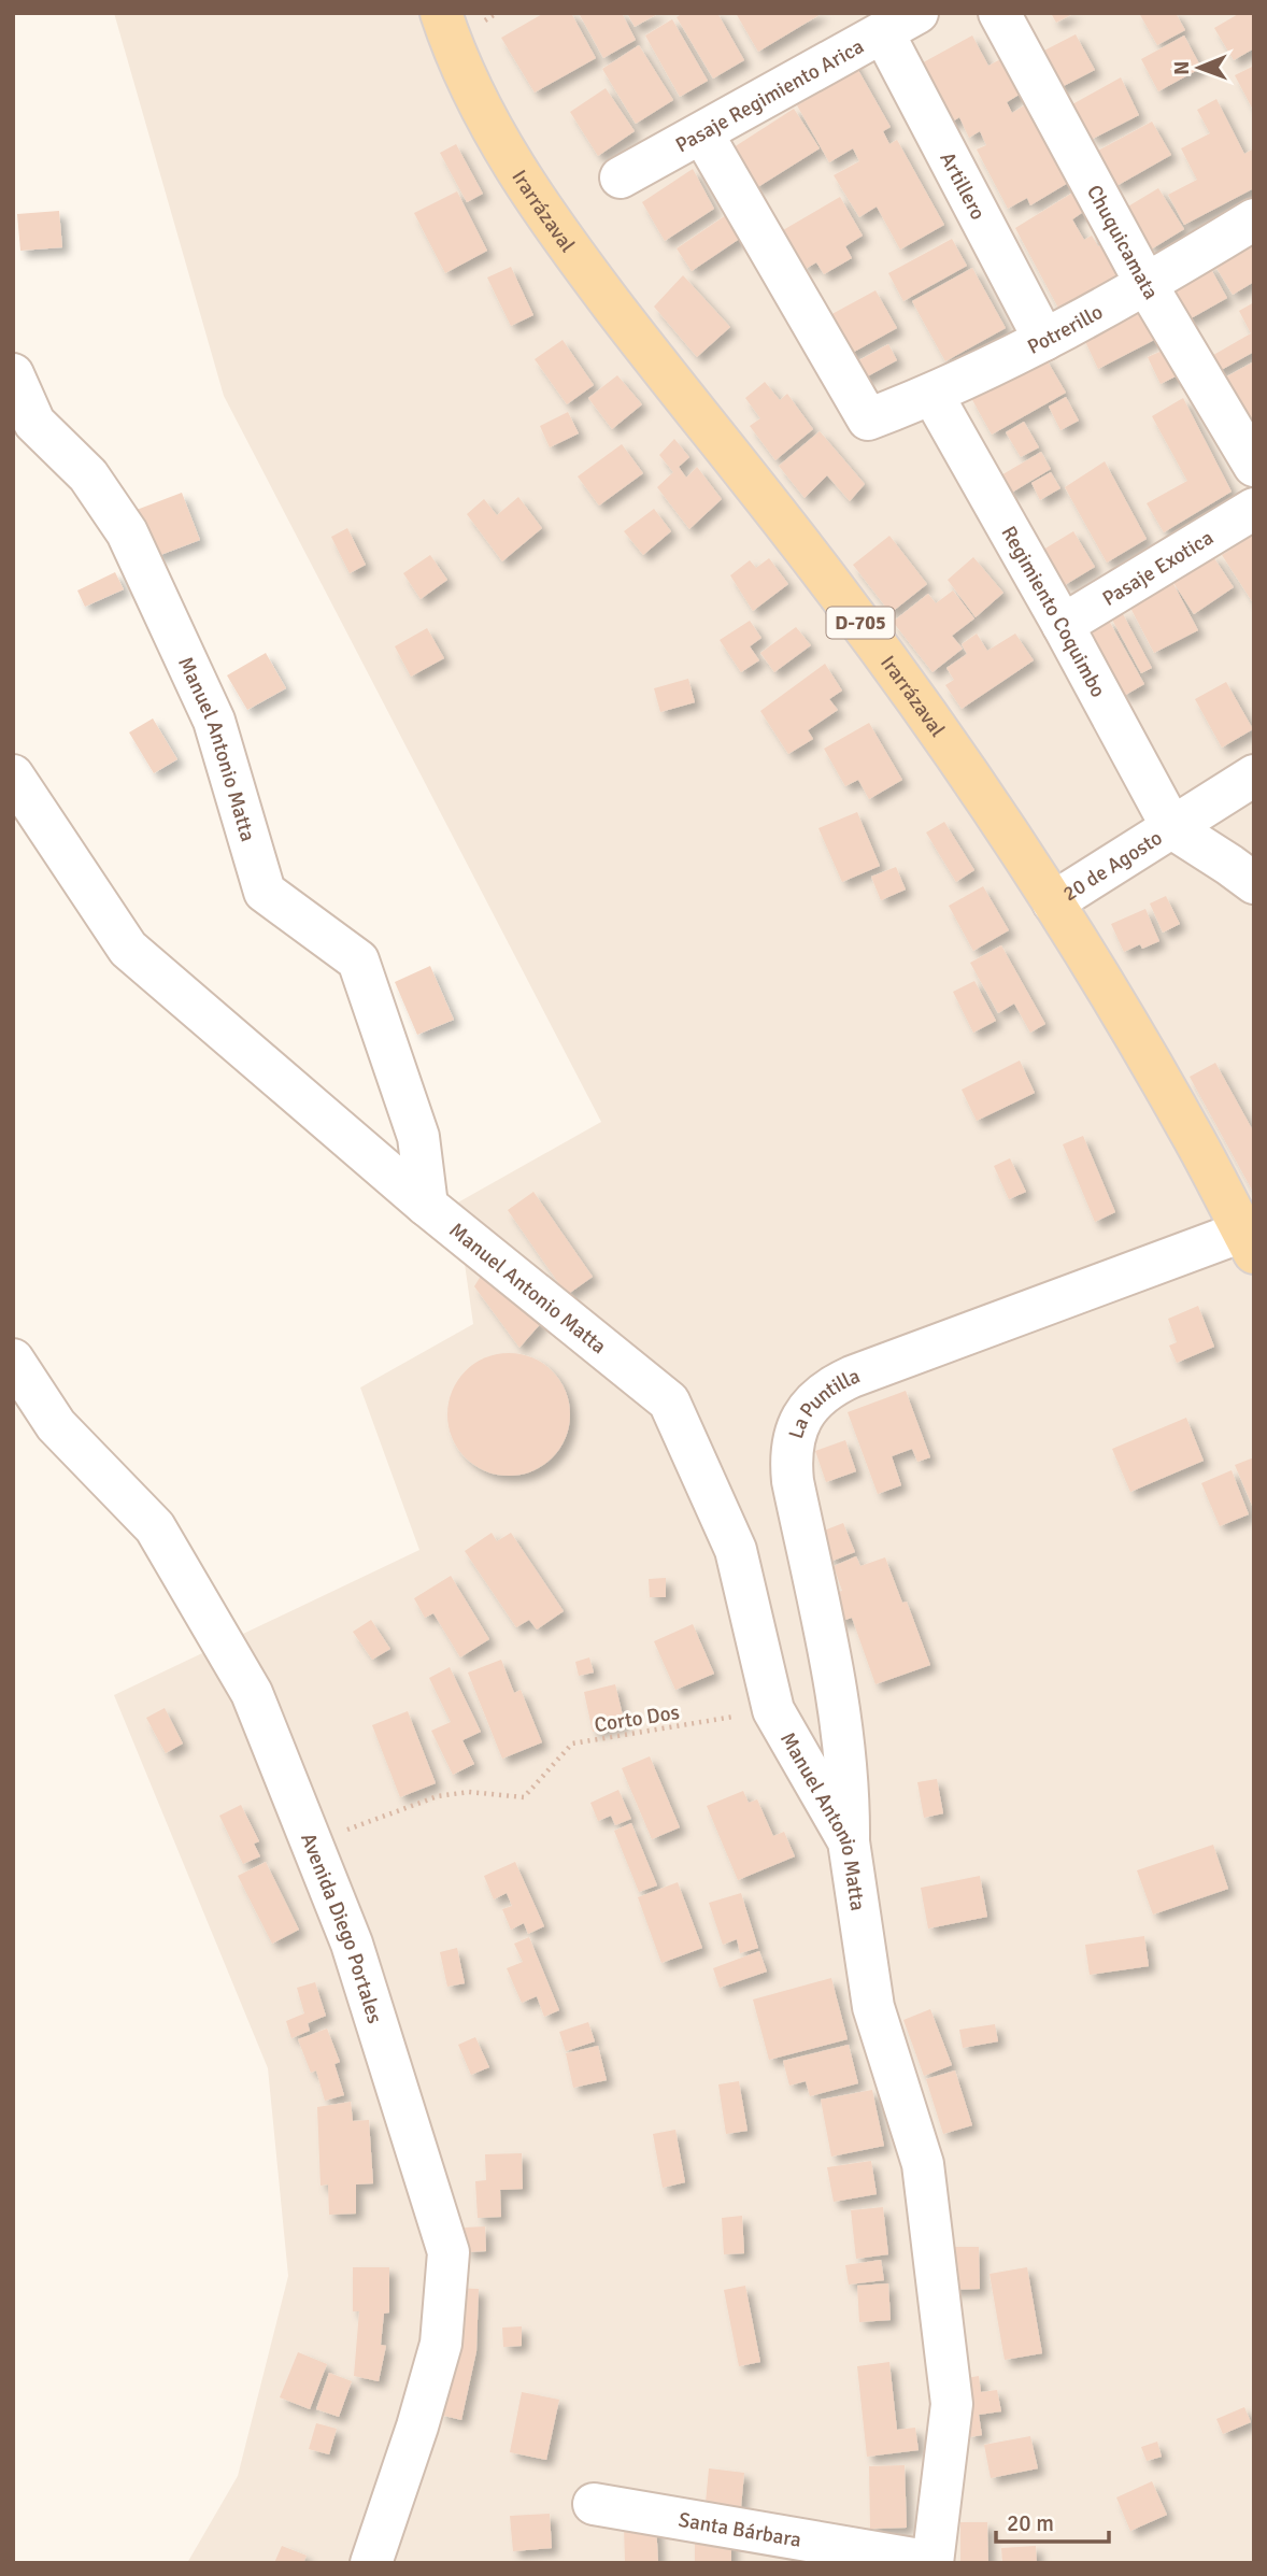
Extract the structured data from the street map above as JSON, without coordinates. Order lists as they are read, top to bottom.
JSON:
{
  "streets": {
    "main road": ["Irarrázaval", "D-705"],
    "street": [
      "Pasaje Regimiento Arica",
      "Artillero",
      "Chuquicamata",
      "Potrerillo",
      "Pasaje Exotica",
      "Regimiento Coquimbo",
      "Manuel Antonio Matta",
      "20 de Agosto",
      "La Puntilla",
      "Avenida Diego Portales",
      "Santa Bárbara"
    ],
    "path": ["Corto Dos"]
  },
  "crossings": [
    ["Pasaje Regimiento Arica", "Artillero"],
    ["Pasaje Regimiento Arica", "Potrerillo"],
    ["Artillero", "Potrerillo"],
    ["Irarrázaval", "20 de Agosto"],
    ["Irarrázaval", "La Puntilla"],
    ["Chuquicamata", "Potrerillo"],
    ["Potrerillo", "Regimiento Coquimbo"],
    ["Pasaje Exotica", "Regimiento Coquimbo"],
    ["Regimiento Coquimbo", "20 de Agosto"],
    ["Manuel Antonio Matta", "La Puntilla"],
    ["Manuel Antonio Matta", "Corto Dos"],
    ["Manuel Antonio Matta", "Santa Bárbara"],
    ["Corto Dos", "Avenida Diego Portales"]
  ],
  "scale_bar": "20 m",
  "north": "left"
}
